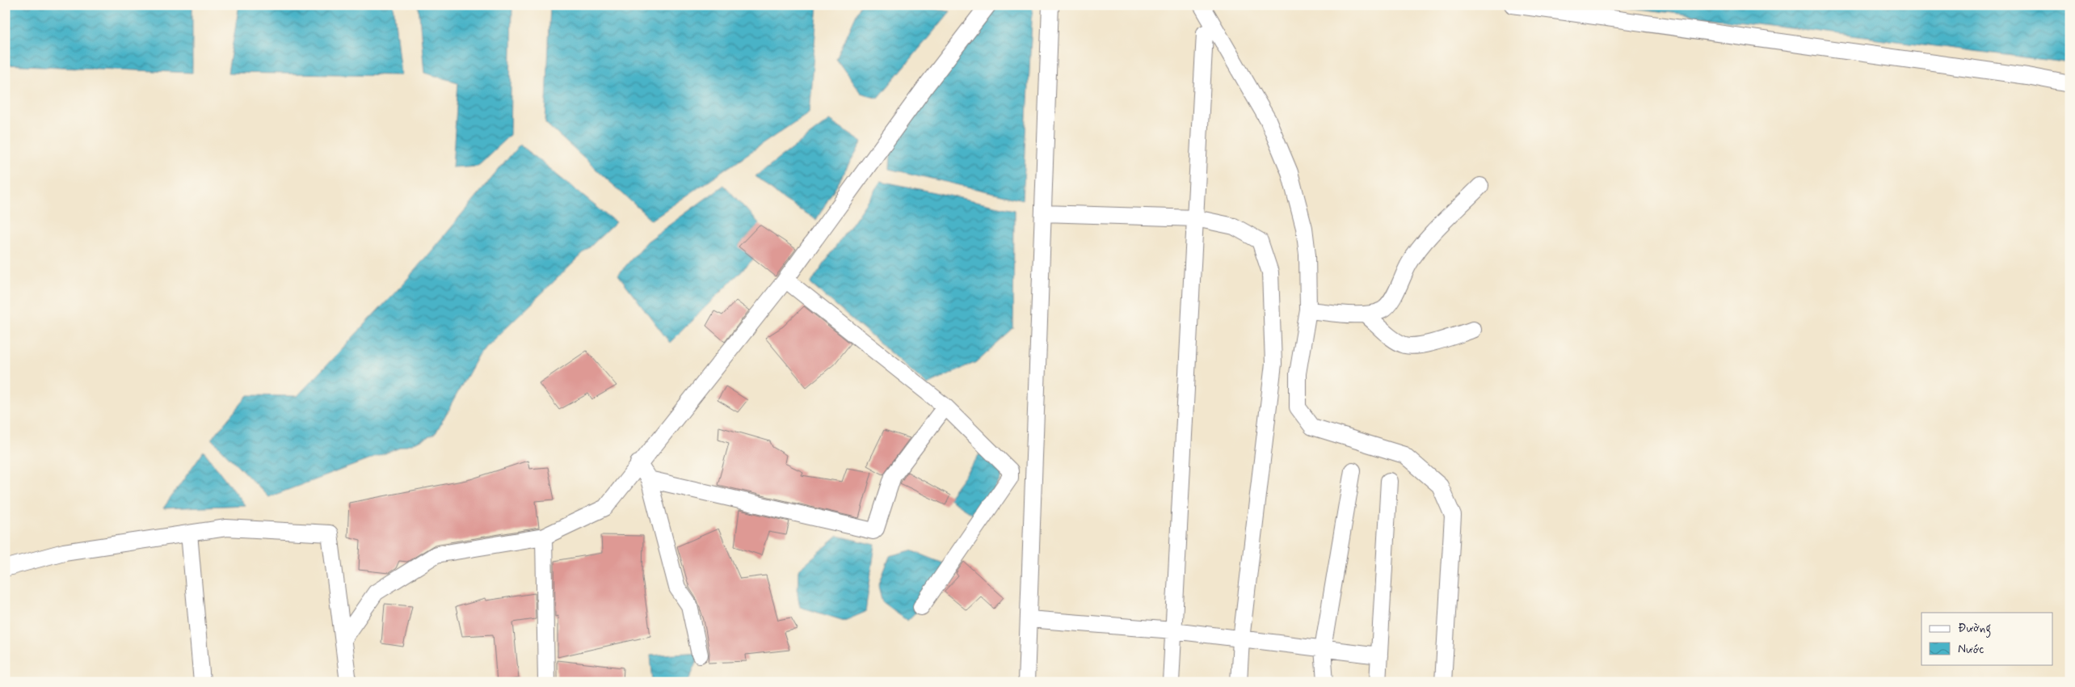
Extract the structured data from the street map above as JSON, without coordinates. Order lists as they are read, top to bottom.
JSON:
{
  "legend": ["Đường", "Nước"]
}
